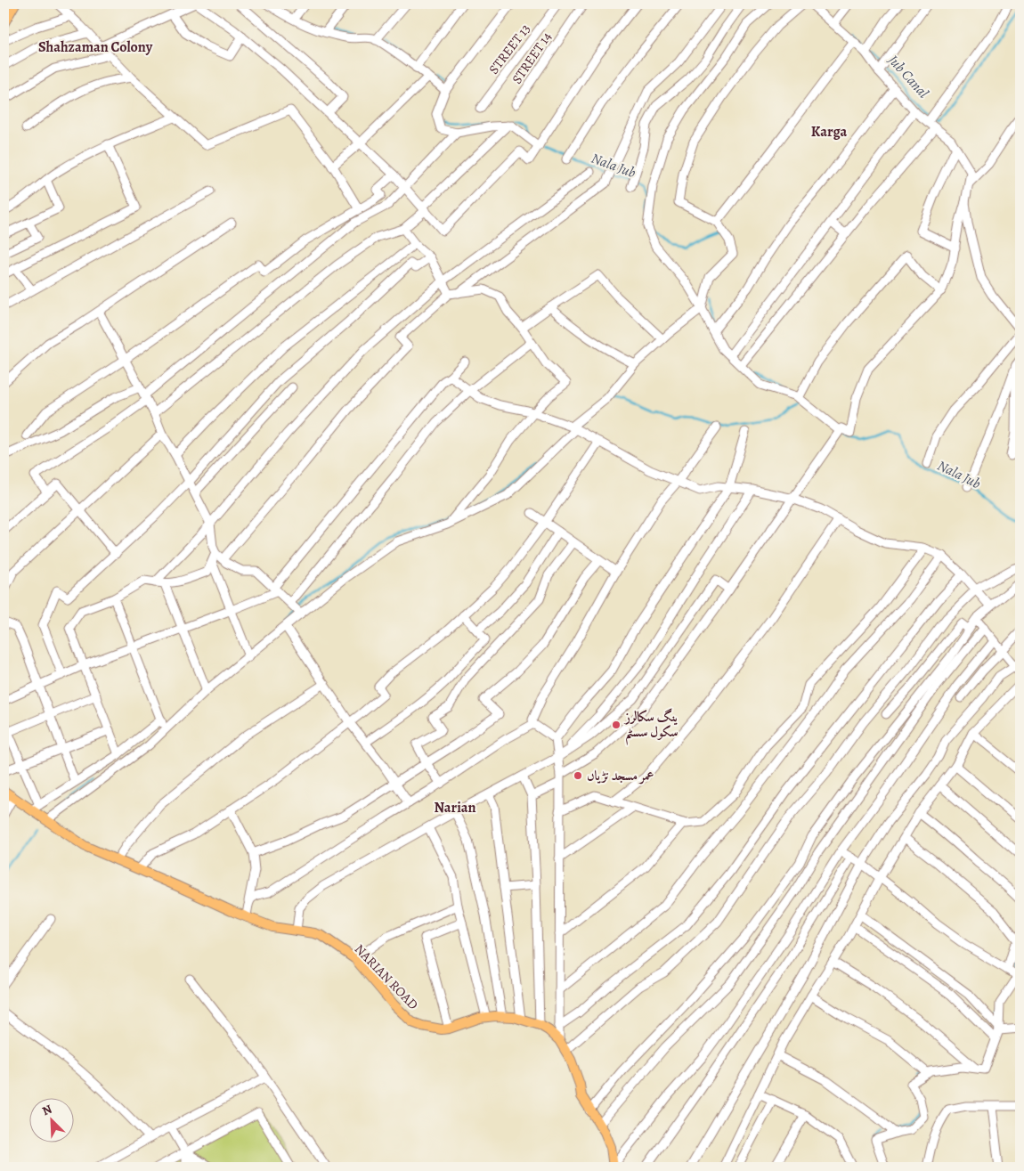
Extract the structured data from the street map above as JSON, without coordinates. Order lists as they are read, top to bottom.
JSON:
{
  "streets": {
    "main road": ["NARIAN ROAD"],
    "street": ["STREET 13", "STREET 14"]
  },
  "districts": ["Shahzaman Colony", "Karga", "Narian"],
  "water": ["Jub Canal", "Nala Jub"],
  "places": ["ینگ سکالرز سکول سسٹم", "عمر مسجد نڑیاں"],
  "north": "top left"
}
